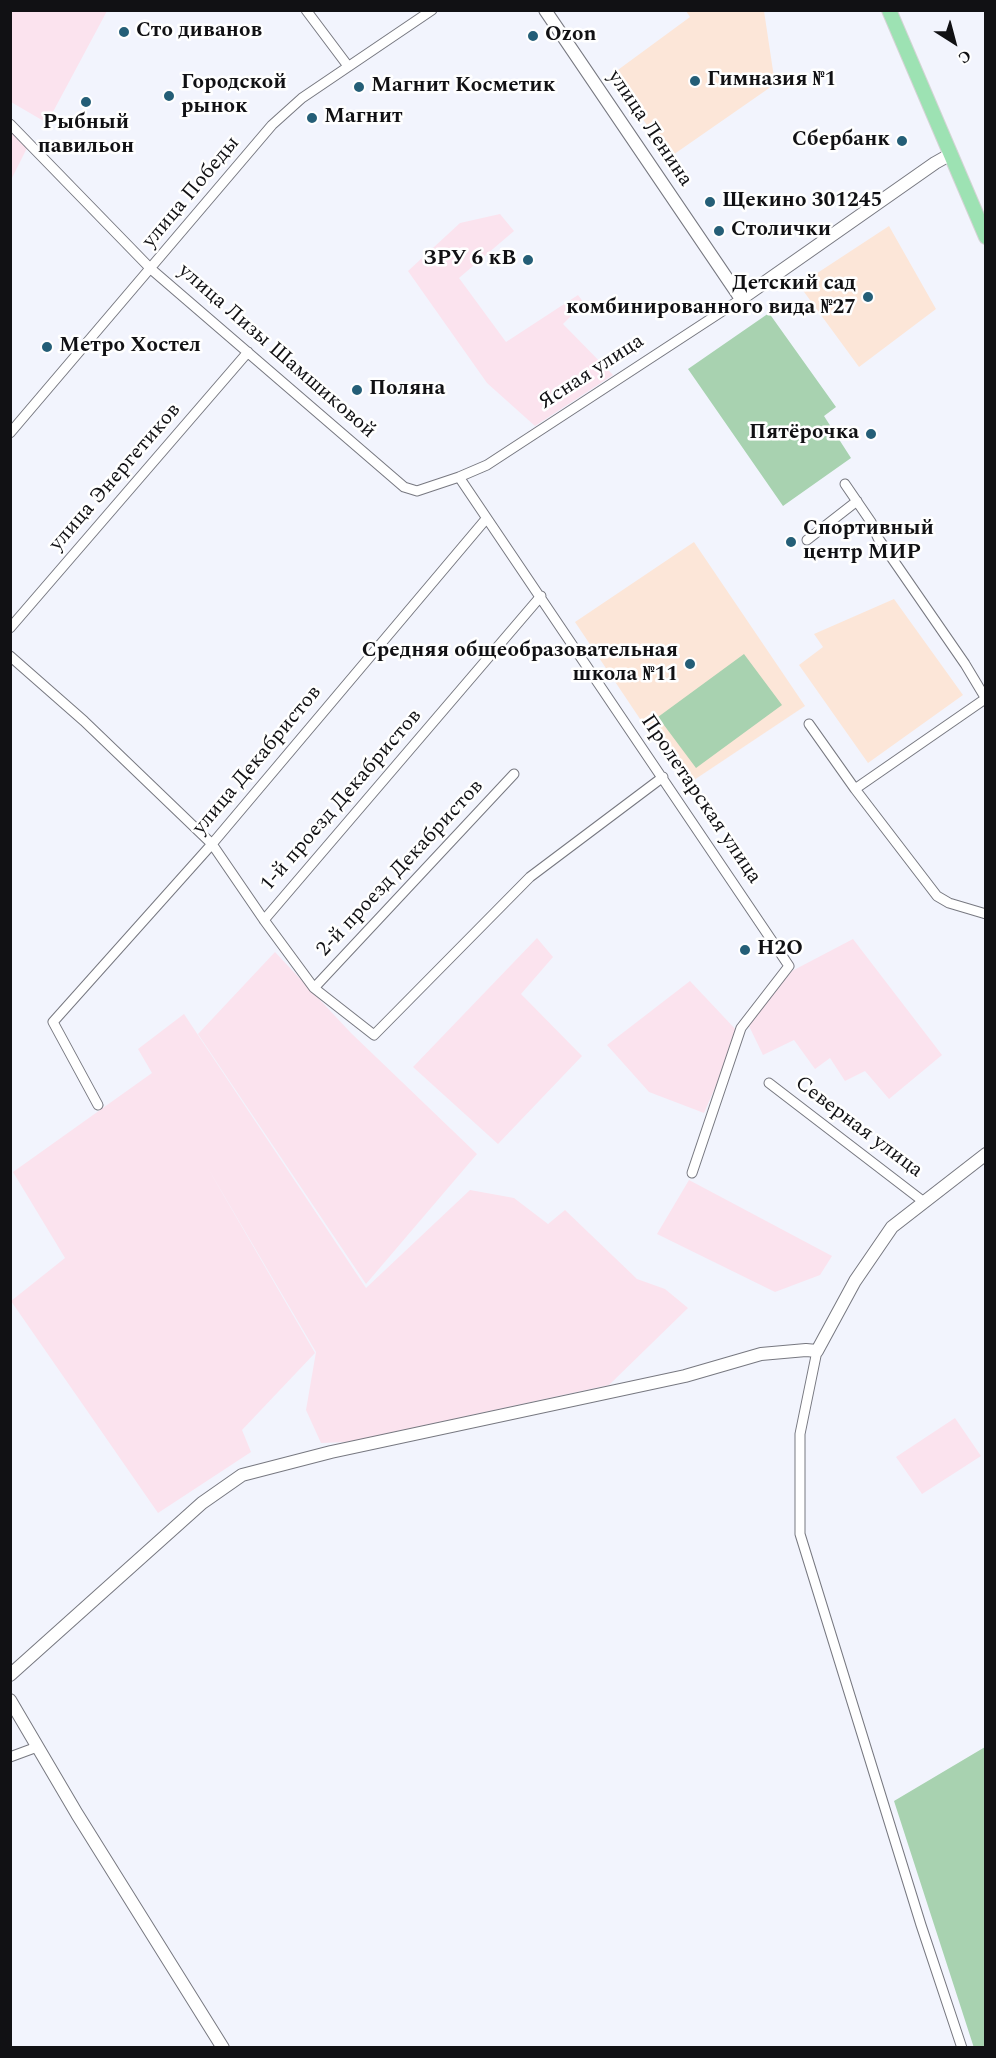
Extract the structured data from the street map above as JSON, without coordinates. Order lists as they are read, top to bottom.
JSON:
{
  "streets": {
    "street": [
      "улица Ленина",
      "улица Победы",
      "улица Лизы Шамшиковой",
      "Ясная улица",
      "улица Энергетиков",
      "улица Декабристов",
      "Пролетарская улица",
      "1-й проезд Декабристов",
      "2-й проезд Декабристов",
      "Северная улица"
    ]
  },
  "crossings": [
    ["улица Ленина", "Ясная улица"],
    ["улица Победы", "улица Лизы Шамшиковой"],
    ["улица Лизы Шамшиковой", "Ясная улица"],
    ["улица Лизы Шамшиковой", "улица Энергетиков"],
    ["улица Лизы Шамшиковой", "Пролетарская улица"],
    ["Ясная улица", "Пролетарская улица"],
    ["улица Декабристов", "Пролетарская улица"],
    ["Пролетарская улица", "1-й проезд Декабристов"]
  ],
  "places": [
    "Сто диванов",
    "Ozon",
    "Гимназия №1",
    "Магнит Косметик",
    "Городской рынок",
    "Рыбный павильон",
    "Магнит",
    "Сбербанк",
    "Щекино 301245",
    "Столички",
    "ЗРУ 6 кВ",
    "Детский сад комбинированного вида №27",
    "Метро Хостел",
    "Поляна",
    "Пятёрочка",
    "Спортивный центр МИР",
    "Средняя общеобразовательная школа №11",
    "Н2О"
  ],
  "north": "bottom right"
}
